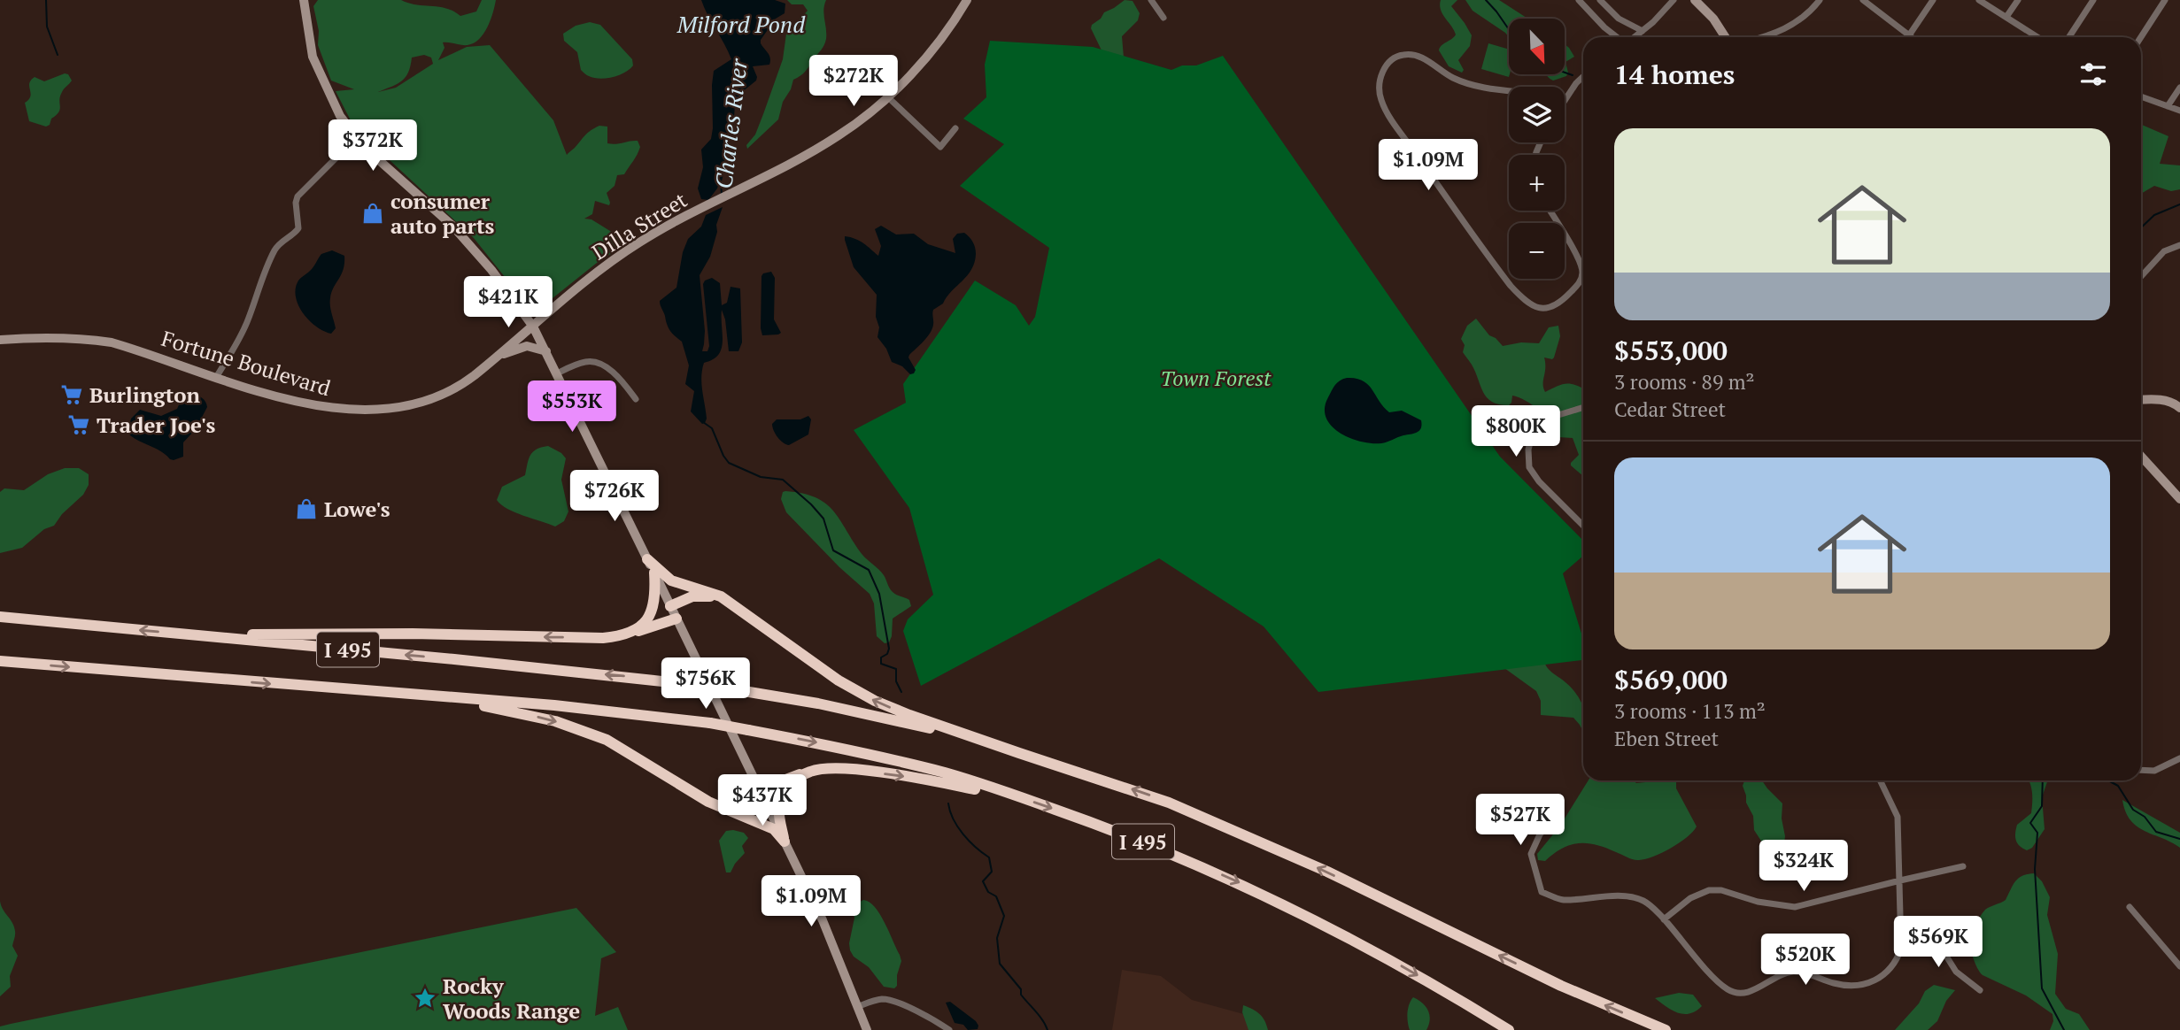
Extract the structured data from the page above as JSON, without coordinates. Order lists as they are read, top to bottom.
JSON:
{
  "streets": {
    "highway": ["I 495"],
    "main road": ["Dilla Street", "Fortune Boulevard"]
  },
  "crossings": [
    ["Dilla Street", "Fortune Boulevard"]
  ],
  "water": ["Milford Pond", "Charles River"],
  "parks": ["Town Forest"],
  "places": {
    "shop": ["consumer auto parts", "Lowe's"],
    "supermarket": ["Burlington", "Trader Joe's"],
    "place": ["Rocky Woods Range"]
  },
  "north": "bottom right",
  "page": {
    "map_buttons": ["+", "−"],
    "heading": "14 homes",
    "price": [
      "$272K",
      "$372K",
      "$1.09M",
      "$421K",
      "$553K",
      "$800K",
      "$726K",
      "$756K",
      "$437K",
      "$527K",
      "$324K",
      "$1.09M",
      "$569K",
      "$520K"
    ],
    "list": [
      {
        "name": "$553,000",
        "note": "3 rooms · 89 m² · Cedar Street"
      },
      {
        "name": "$569,000",
        "note": "3 rooms · 113 m² · Eben Street"
      }
    ]
  }
}
